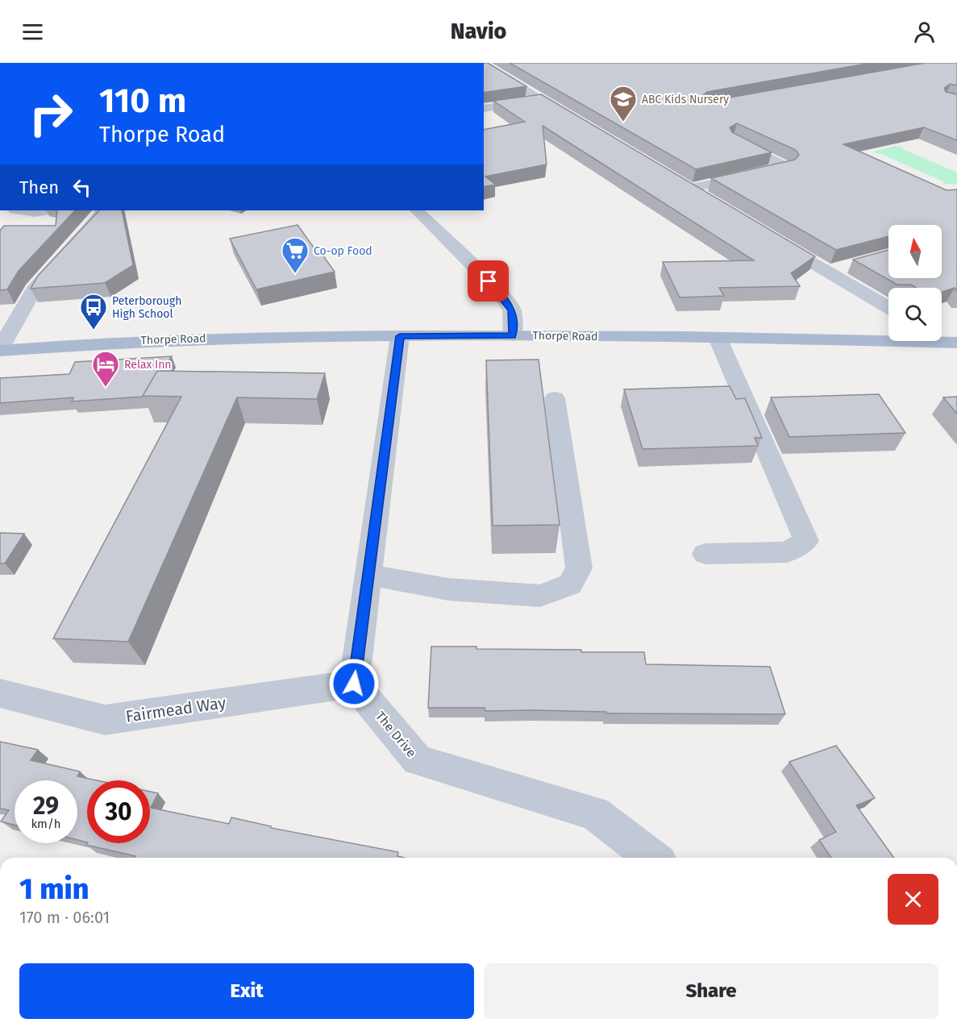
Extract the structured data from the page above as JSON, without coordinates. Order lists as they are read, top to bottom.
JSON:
{
  "streets": {
    "main road": ["Thorpe Road"],
    "street": ["Fairmead Way", "The Drive"]
  },
  "crossings": [
    ["Fairmead Way", "The Drive"]
  ],
  "places": {
    "school or university": ["ABC Kids Nursery"],
    "supermarket": ["Co-op Food"],
    "bus stop": ["Peterborough High School"],
    "hotel": ["Relax Inn"]
  },
  "north": "top",
  "page": {
    "header": "Navio",
    "turn": ["110 m", "Thorpe Road"],
    "then": "Then",
    "speed": "29 km/h",
    "limit": "30",
    "heading": ["1 min", "170 m · 06:01"],
    "buttons": ["Exit", "Share"]
  }
}
